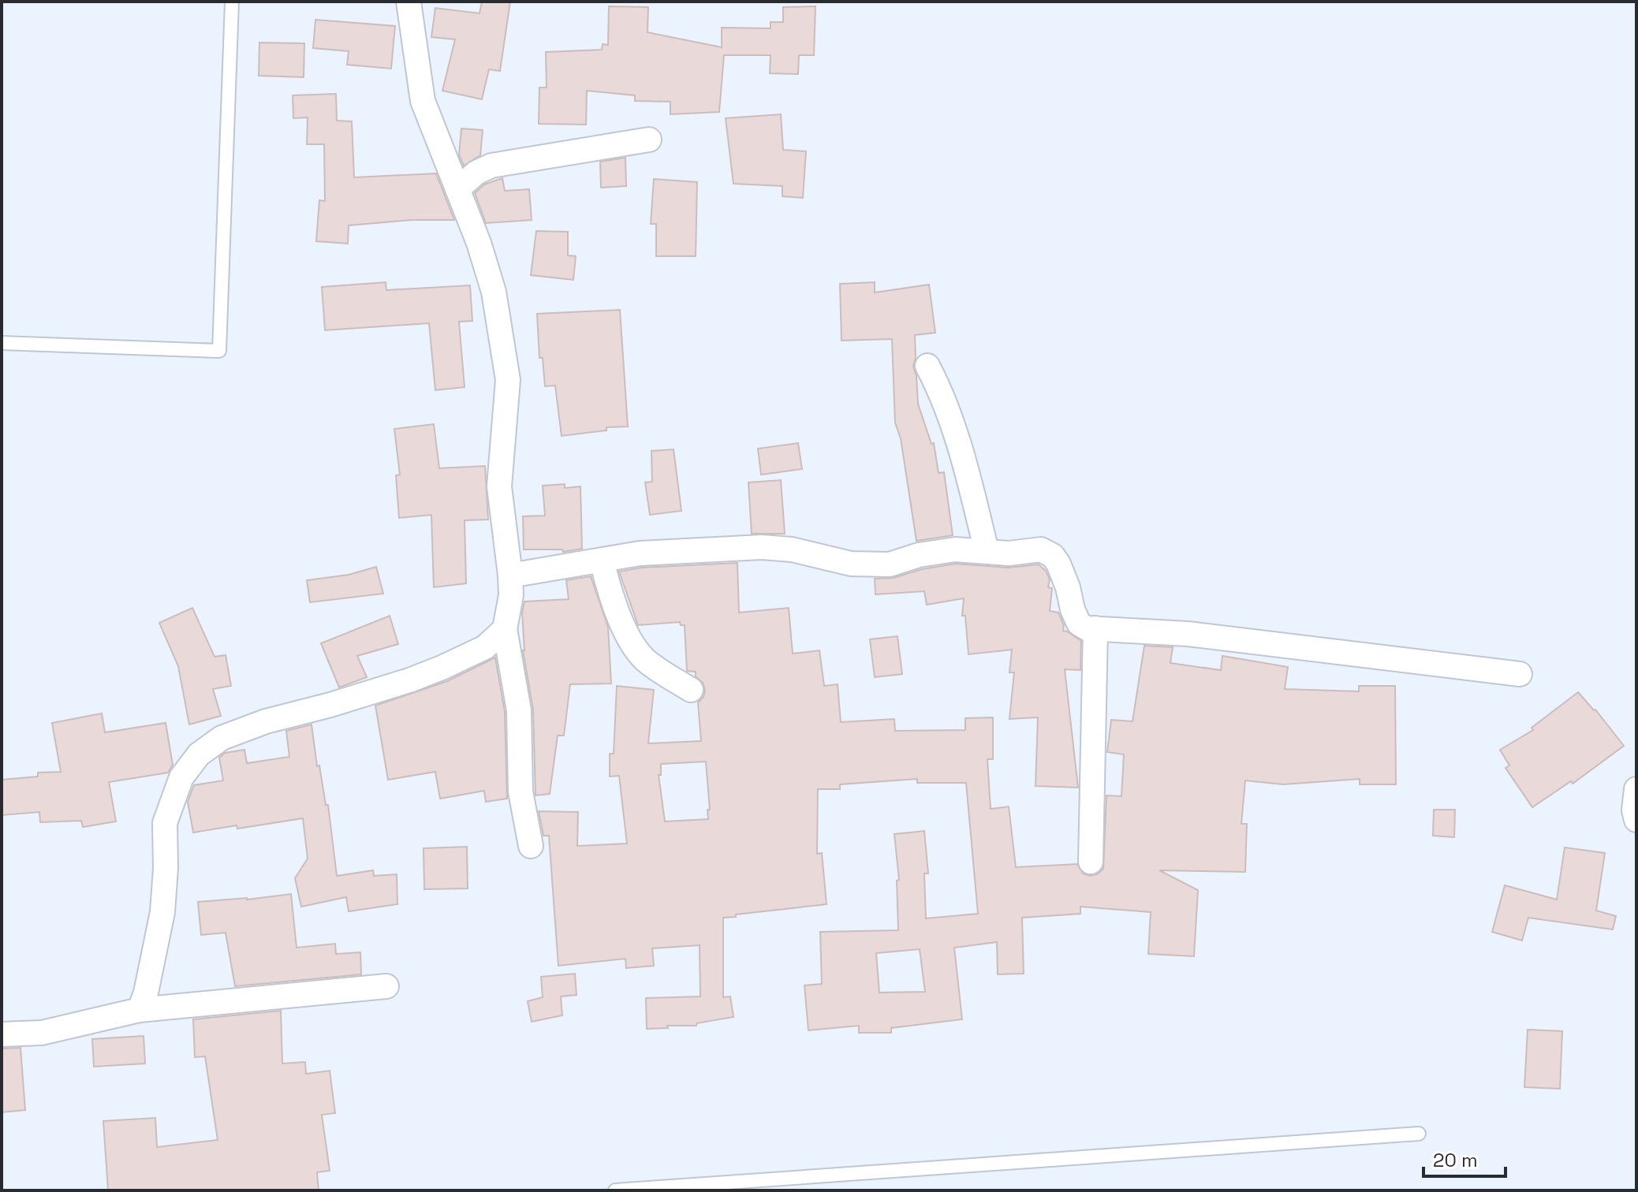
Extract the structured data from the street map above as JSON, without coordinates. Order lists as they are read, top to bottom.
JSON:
{
  "scale_bar": "20 m"
}
